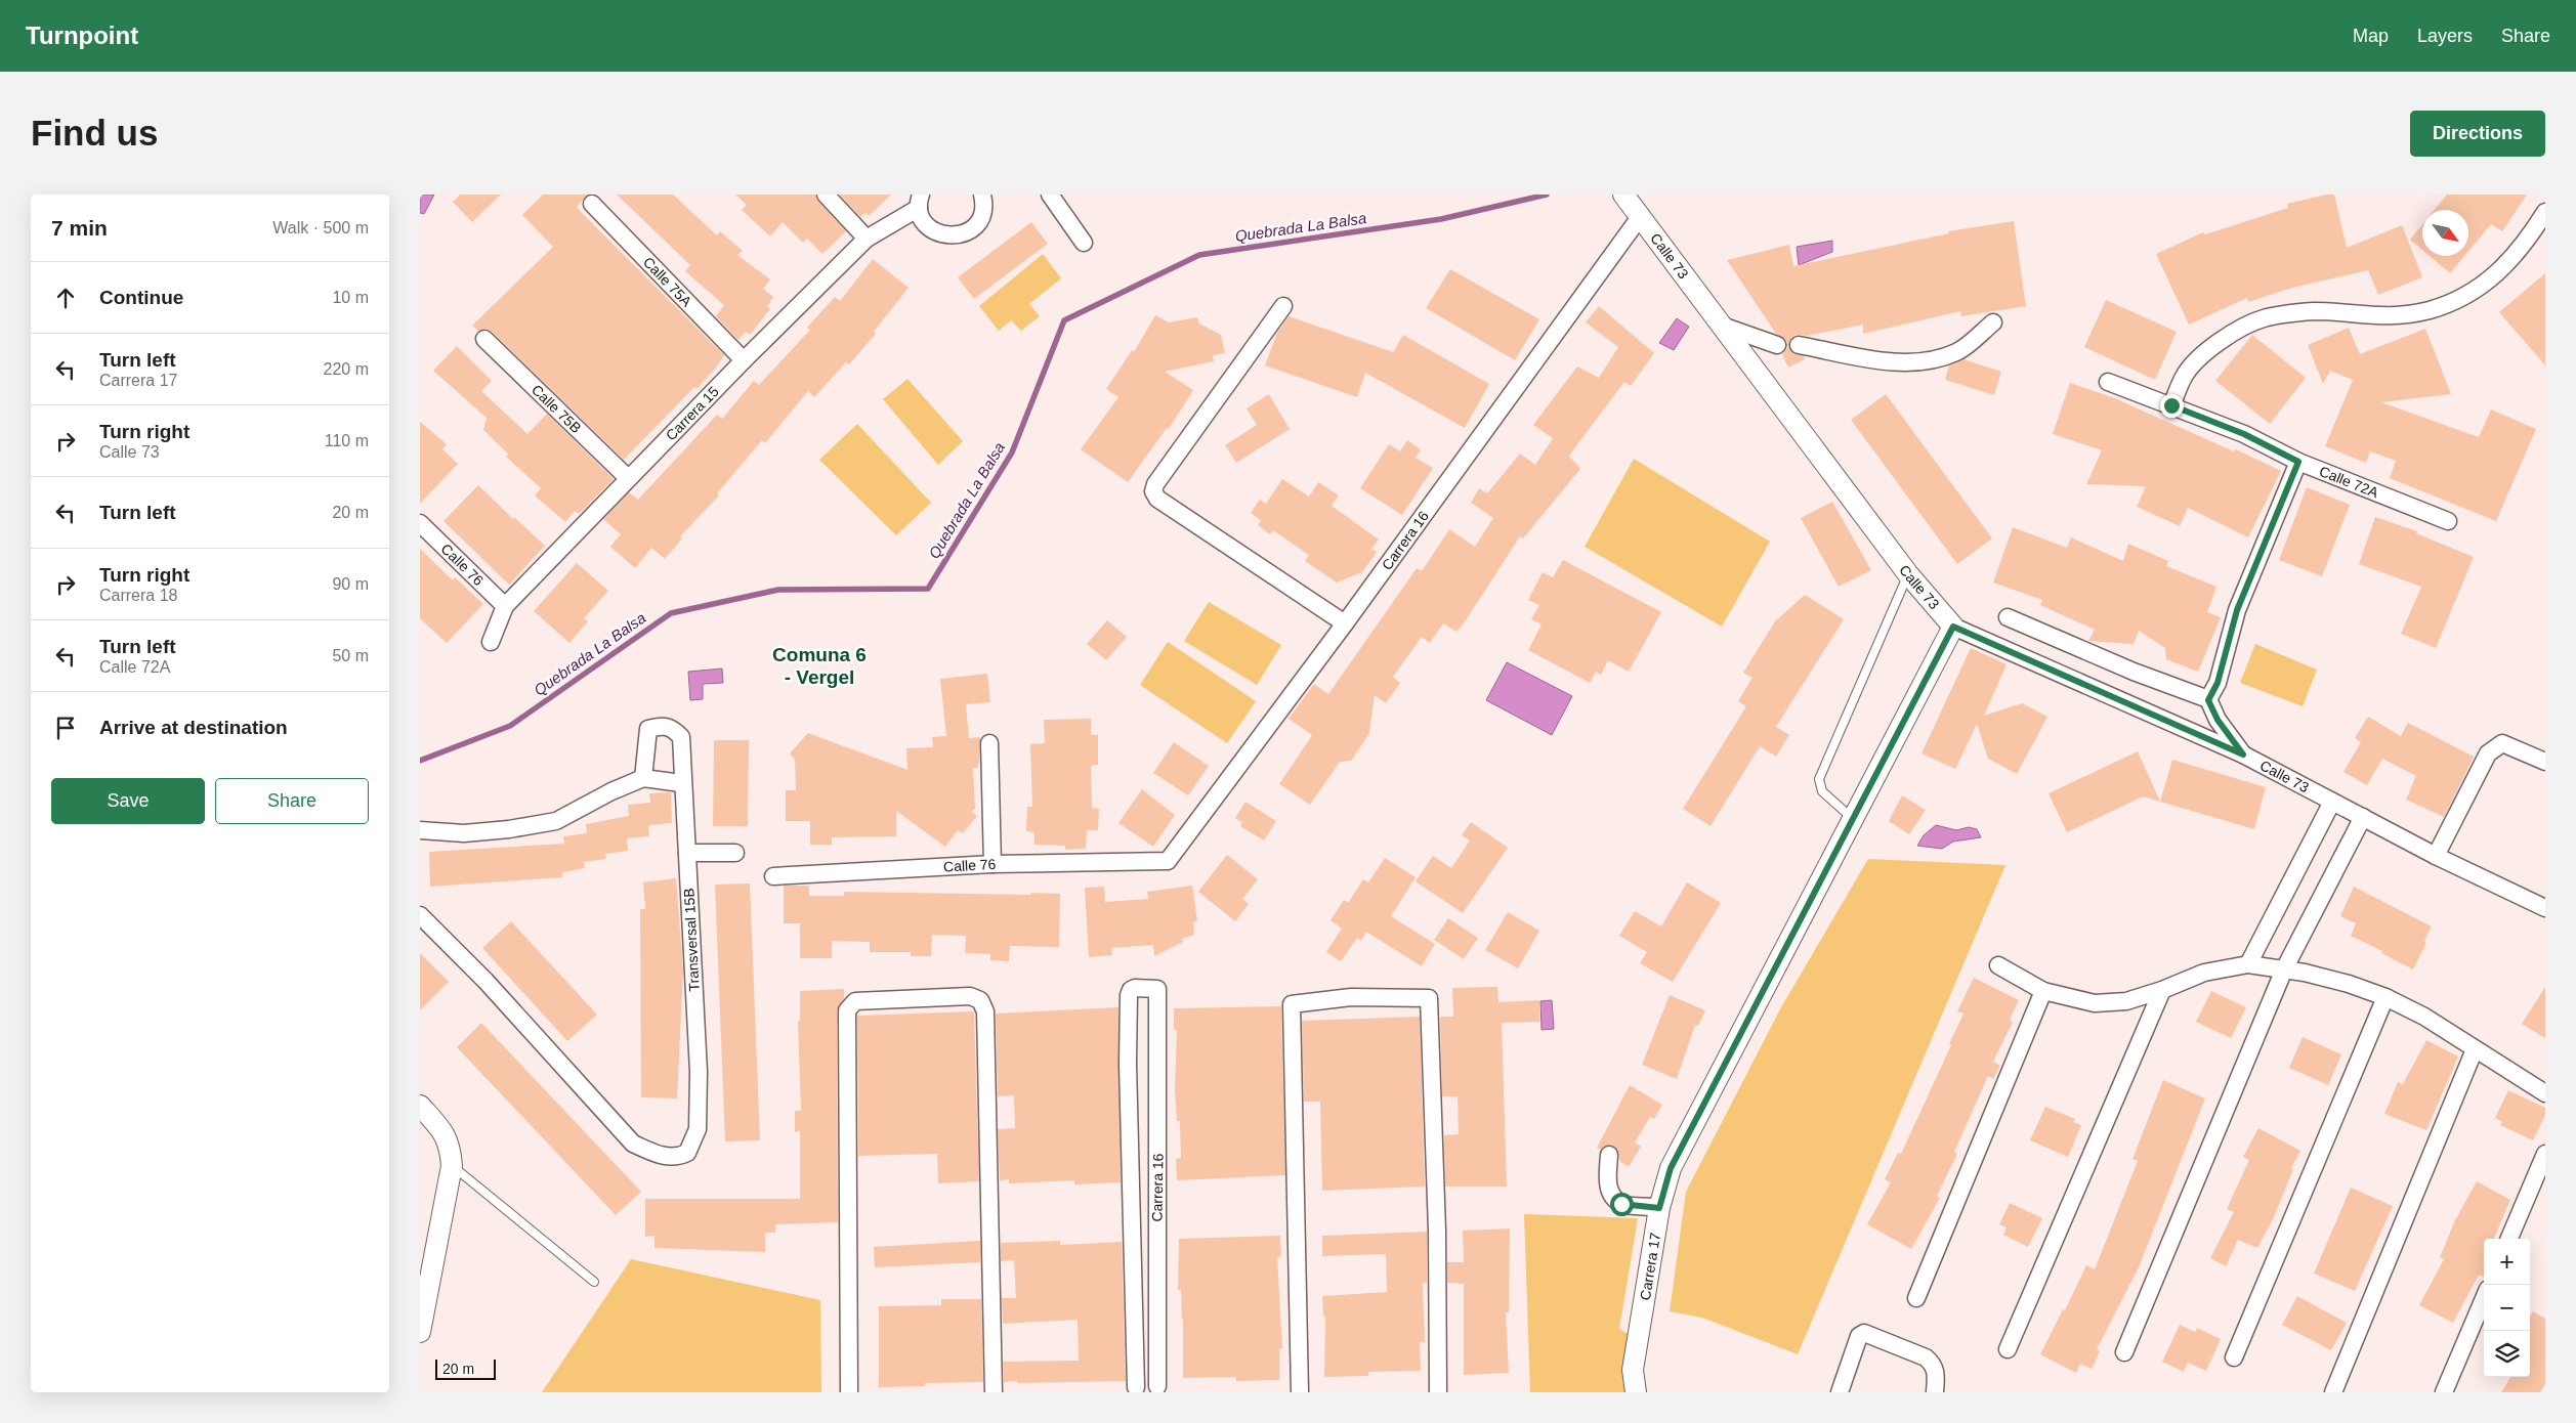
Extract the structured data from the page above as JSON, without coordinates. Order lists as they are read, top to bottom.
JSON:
{
  "streets": {
    "street": [
      "Calle 73",
      "Calle 75A",
      "Calle 75B",
      "Carrera 15",
      "Calle 72A",
      "Carrera 16",
      "Calle 76",
      "Transversal 15B",
      "Carrera 17"
    ]
  },
  "crossings": [
    ["Calle 73", "Carrera 16"],
    ["Calle 73", "Carrera 17"],
    ["Calle 75A", "Carrera 15"],
    ["Calle 75B", "Carrera 15"],
    ["Carrera 15", "Calle 76"],
    ["Carrera 16", "Calle 76"]
  ],
  "districts": ["Comuna 6 - Vergel"],
  "water": ["Quebrada La Balsa"],
  "scale_bar": "20 m",
  "north": "bottom right",
  "page": {
    "header": "Turnpoint",
    "nav": ["Map", "Layers", "Share"],
    "buttons": [
      "Directions",
      ["Save", "Share"]
    ],
    "title": "Find us",
    "heading": ["7 min", "Walk · 500 m"],
    "list": [
      ["Continue", "10 m"],
      ["Turn left", "Carrera 17", "220 m"],
      ["Turn right", "Calle 73", "110 m"],
      ["Turn left", "20 m"],
      ["Turn right", "Carrera 18", "90 m"],
      ["Turn left", "Calle 72A", "50 m"],
      "Arrive at destination"
    ],
    "map_buttons": ["+", "−"],
    "scale": "20 m"
  }
}
